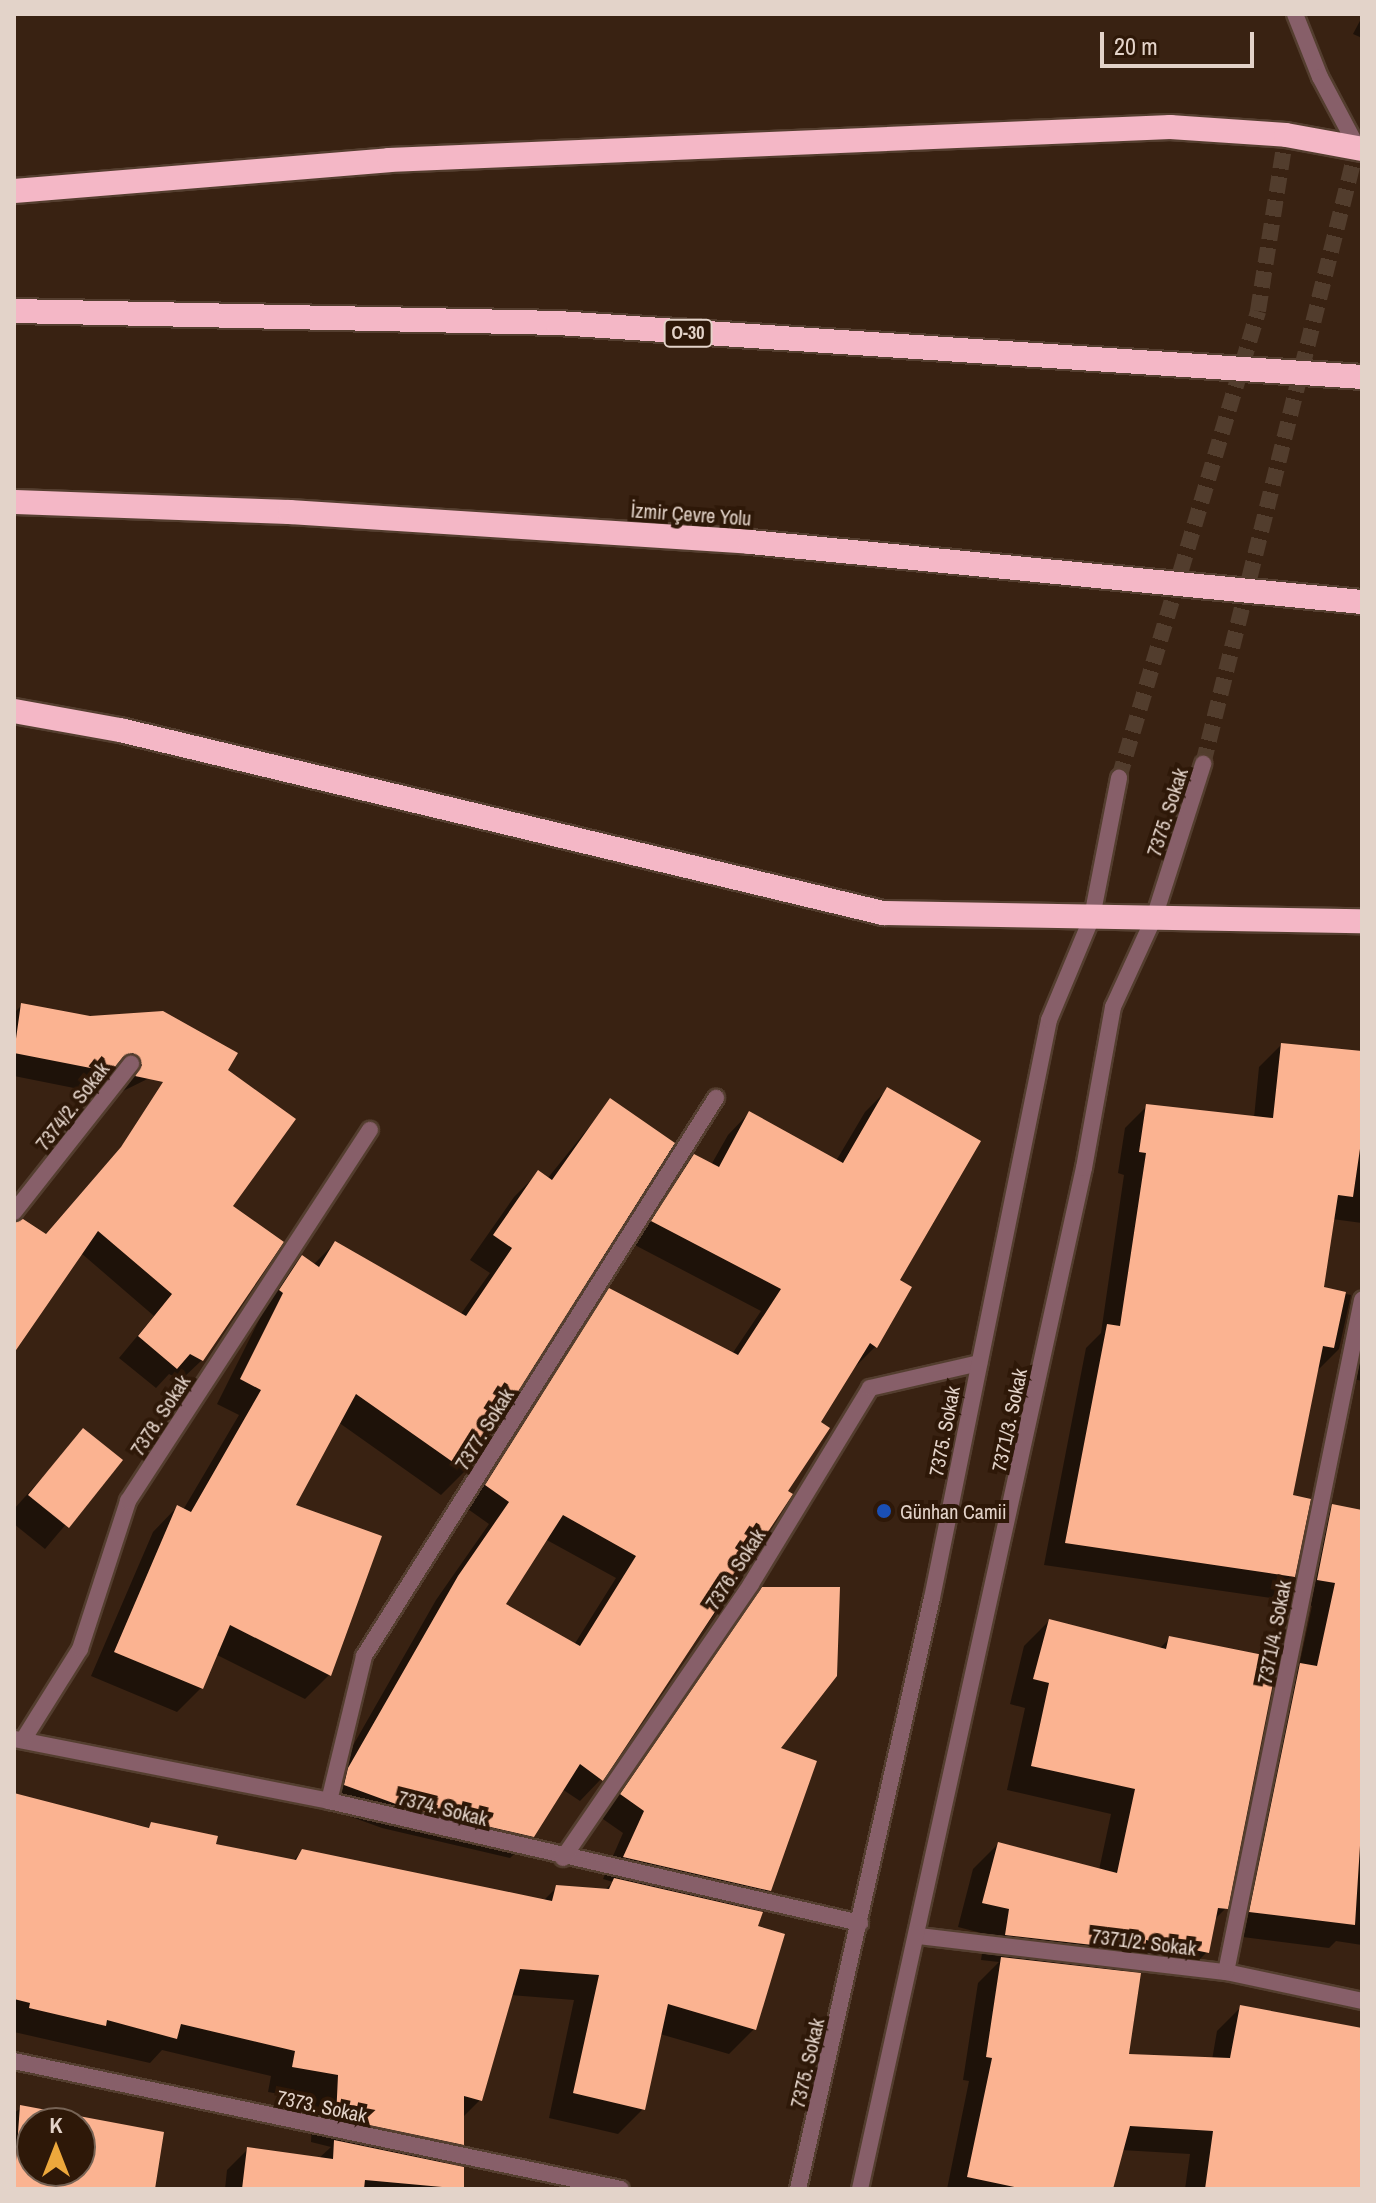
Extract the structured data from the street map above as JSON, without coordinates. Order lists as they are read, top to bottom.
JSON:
{
  "streets": {
    "highway": ["O-30", "İzmir Çevre Yolu"],
    "street": [
      "7375. Sokak",
      "7374/2. Sokak",
      "7378. Sokak",
      "7371/3. Sokak",
      "7377. Sokak",
      "7376. Sokak",
      "7371/4. Sokak",
      "7374. Sokak",
      "7371/2. Sokak",
      "7373. Sokak"
    ]
  },
  "crossings": [
    ["7375. Sokak", "7371/3. Sokak"],
    ["7375. Sokak", "7376. Sokak"],
    ["7375. Sokak", "7374. Sokak"],
    ["7378. Sokak", "7374. Sokak"],
    ["7371/3. Sokak", "7371/2. Sokak"],
    ["7377. Sokak", "7374. Sokak"],
    ["7376. Sokak", "7374. Sokak"],
    ["7371/4. Sokak", "7371/2. Sokak"]
  ],
  "places": ["Günhan Camii"],
  "scale_bar": "20 m",
  "north": "top"
}
